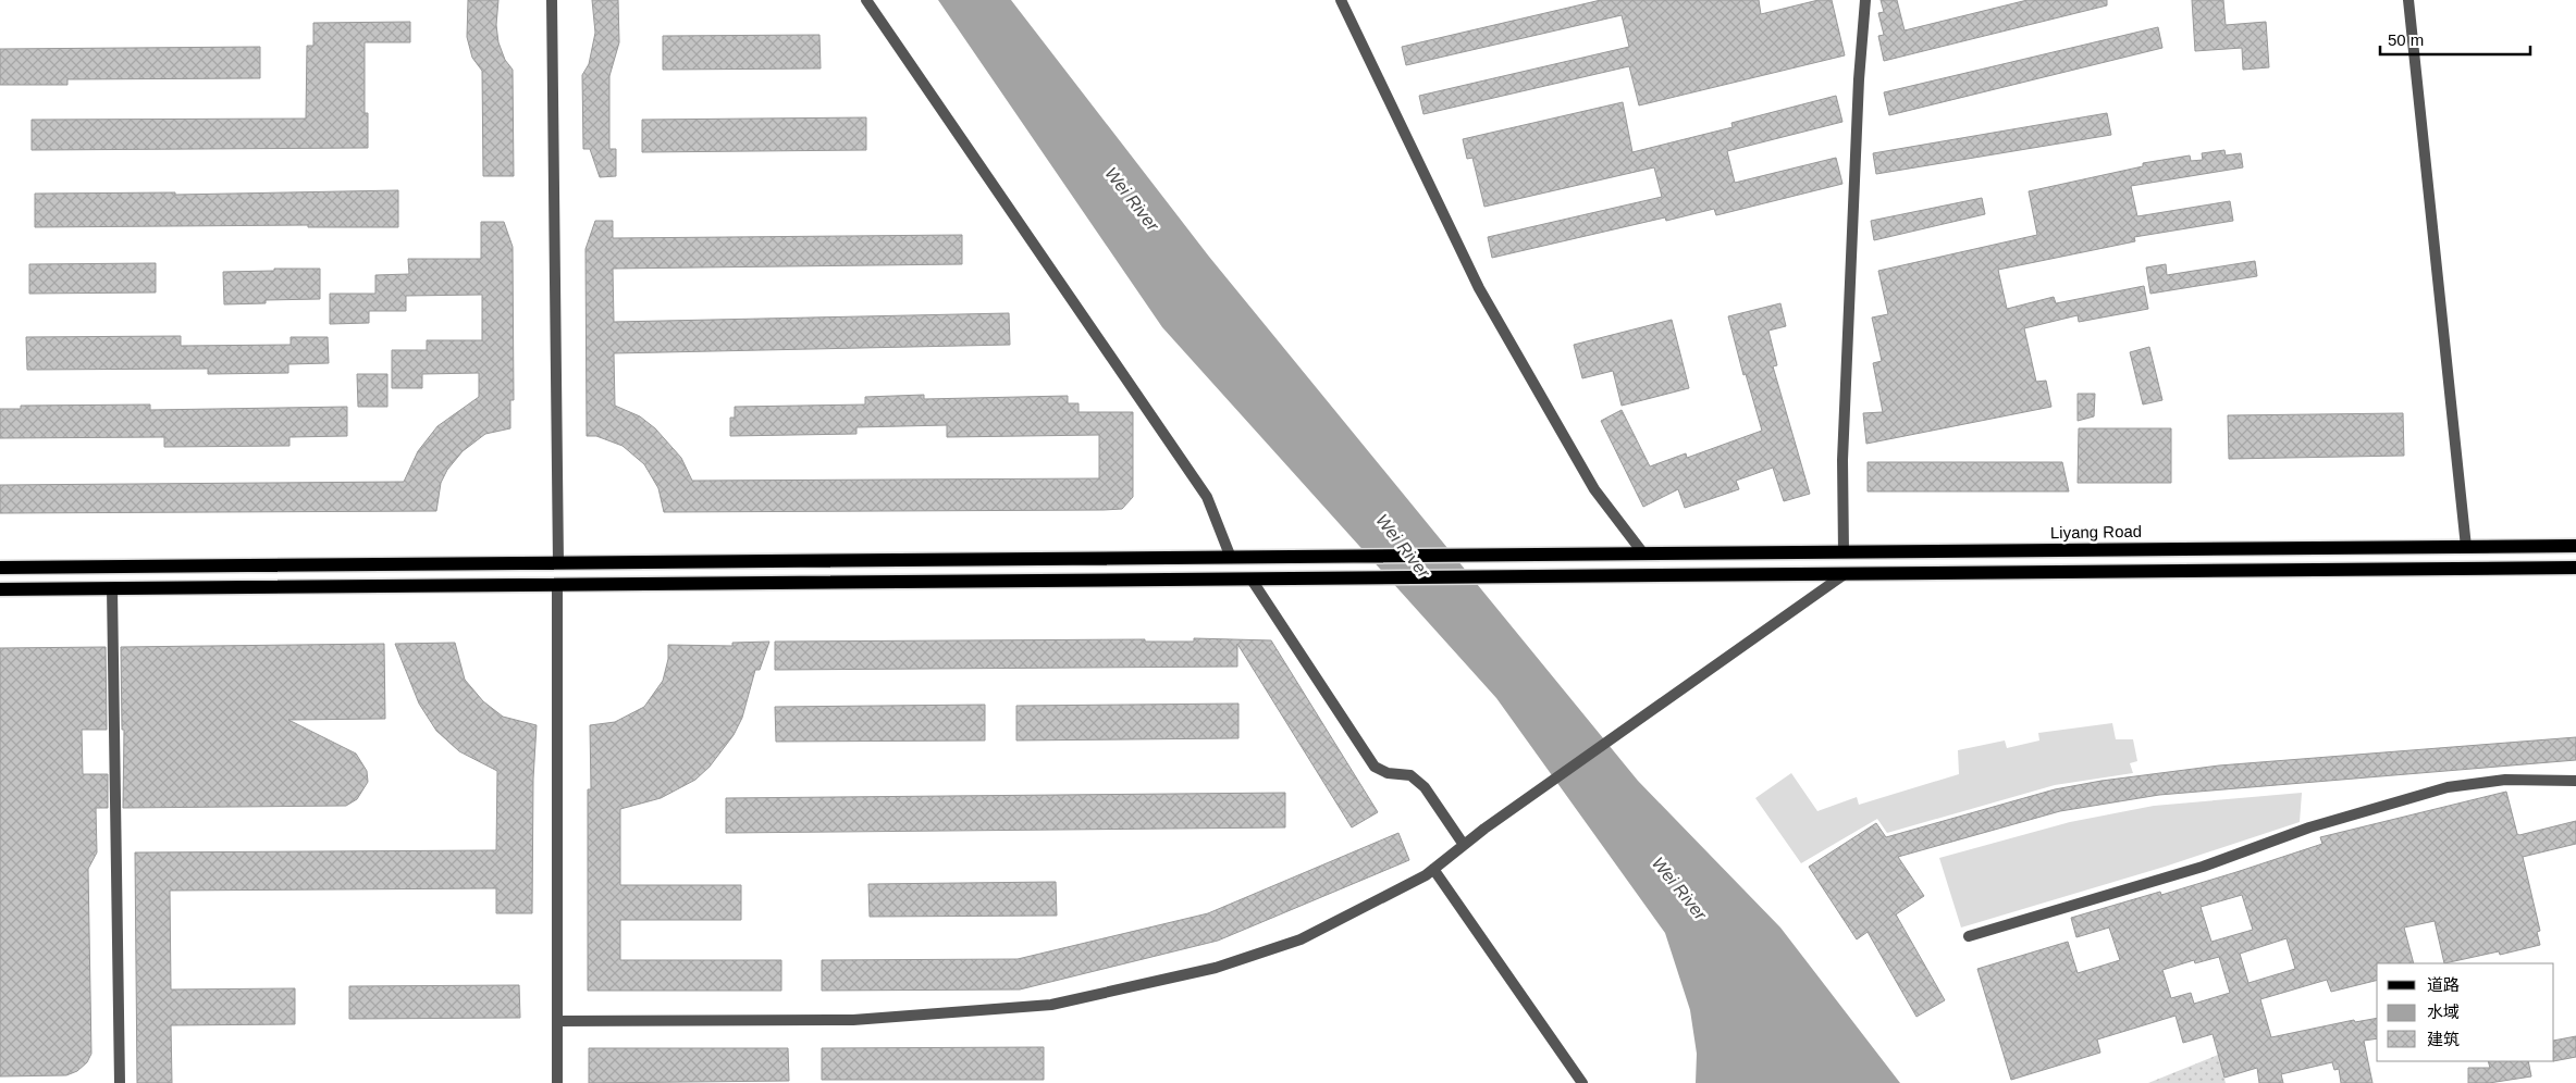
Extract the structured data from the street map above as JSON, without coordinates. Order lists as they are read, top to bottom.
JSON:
{
  "streets": {
    "main road": ["Liyang Road"]
  },
  "water": ["Wei River"],
  "legend": ["道路", "水域", "建筑"],
  "scale_bar": "50 m"
}
